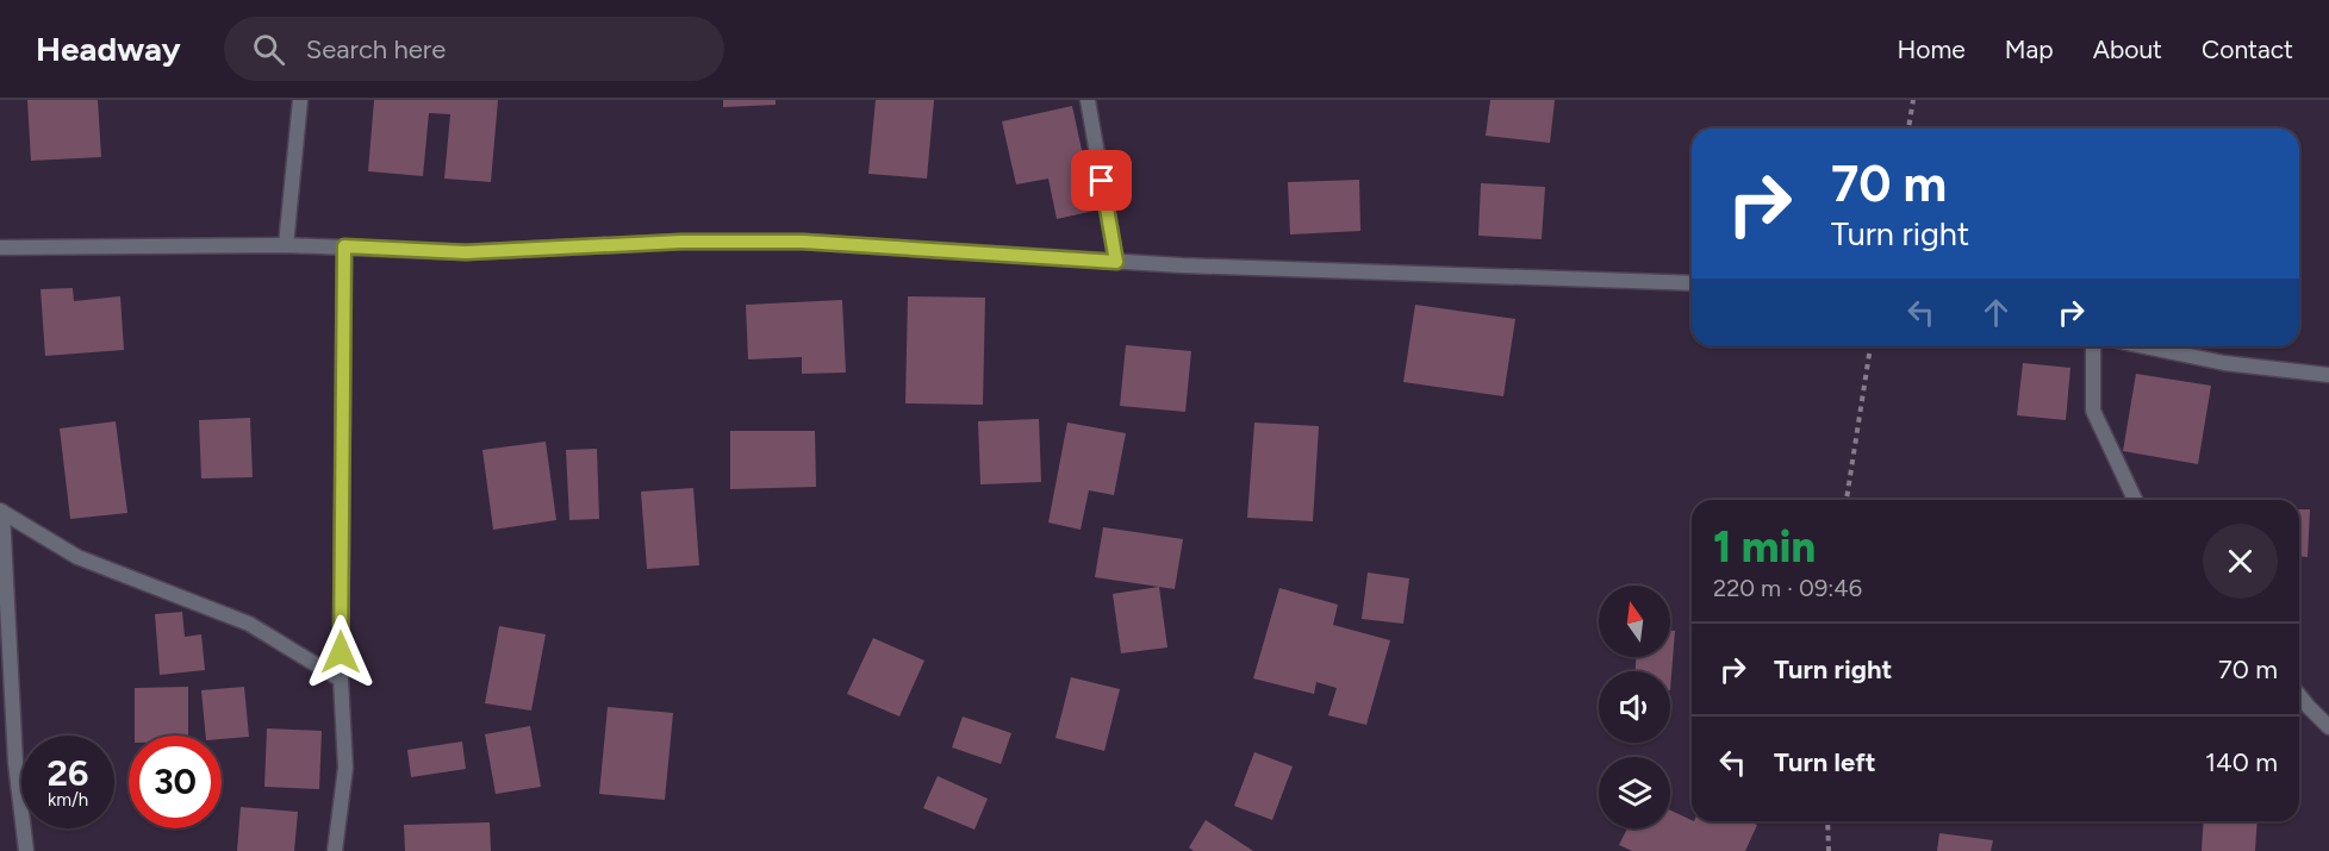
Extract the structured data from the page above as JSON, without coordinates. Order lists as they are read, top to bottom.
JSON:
{
  "north": "top",
  "page": {
    "header": "Headway",
    "search": "Search here",
    "nav": [
      "Home",
      "Map",
      "About",
      "Contact"
    ],
    "turn": ["70 m", "Turn right"],
    "heading": ["1 min", "220 m · 09:46"],
    "list": [
      {
        "name": "Turn right",
        "value": "70 m"
      },
      {
        "name": "Turn left",
        "value": "140 m"
      }
    ],
    "speed": "26 km/h",
    "limit": "30"
  }
}
